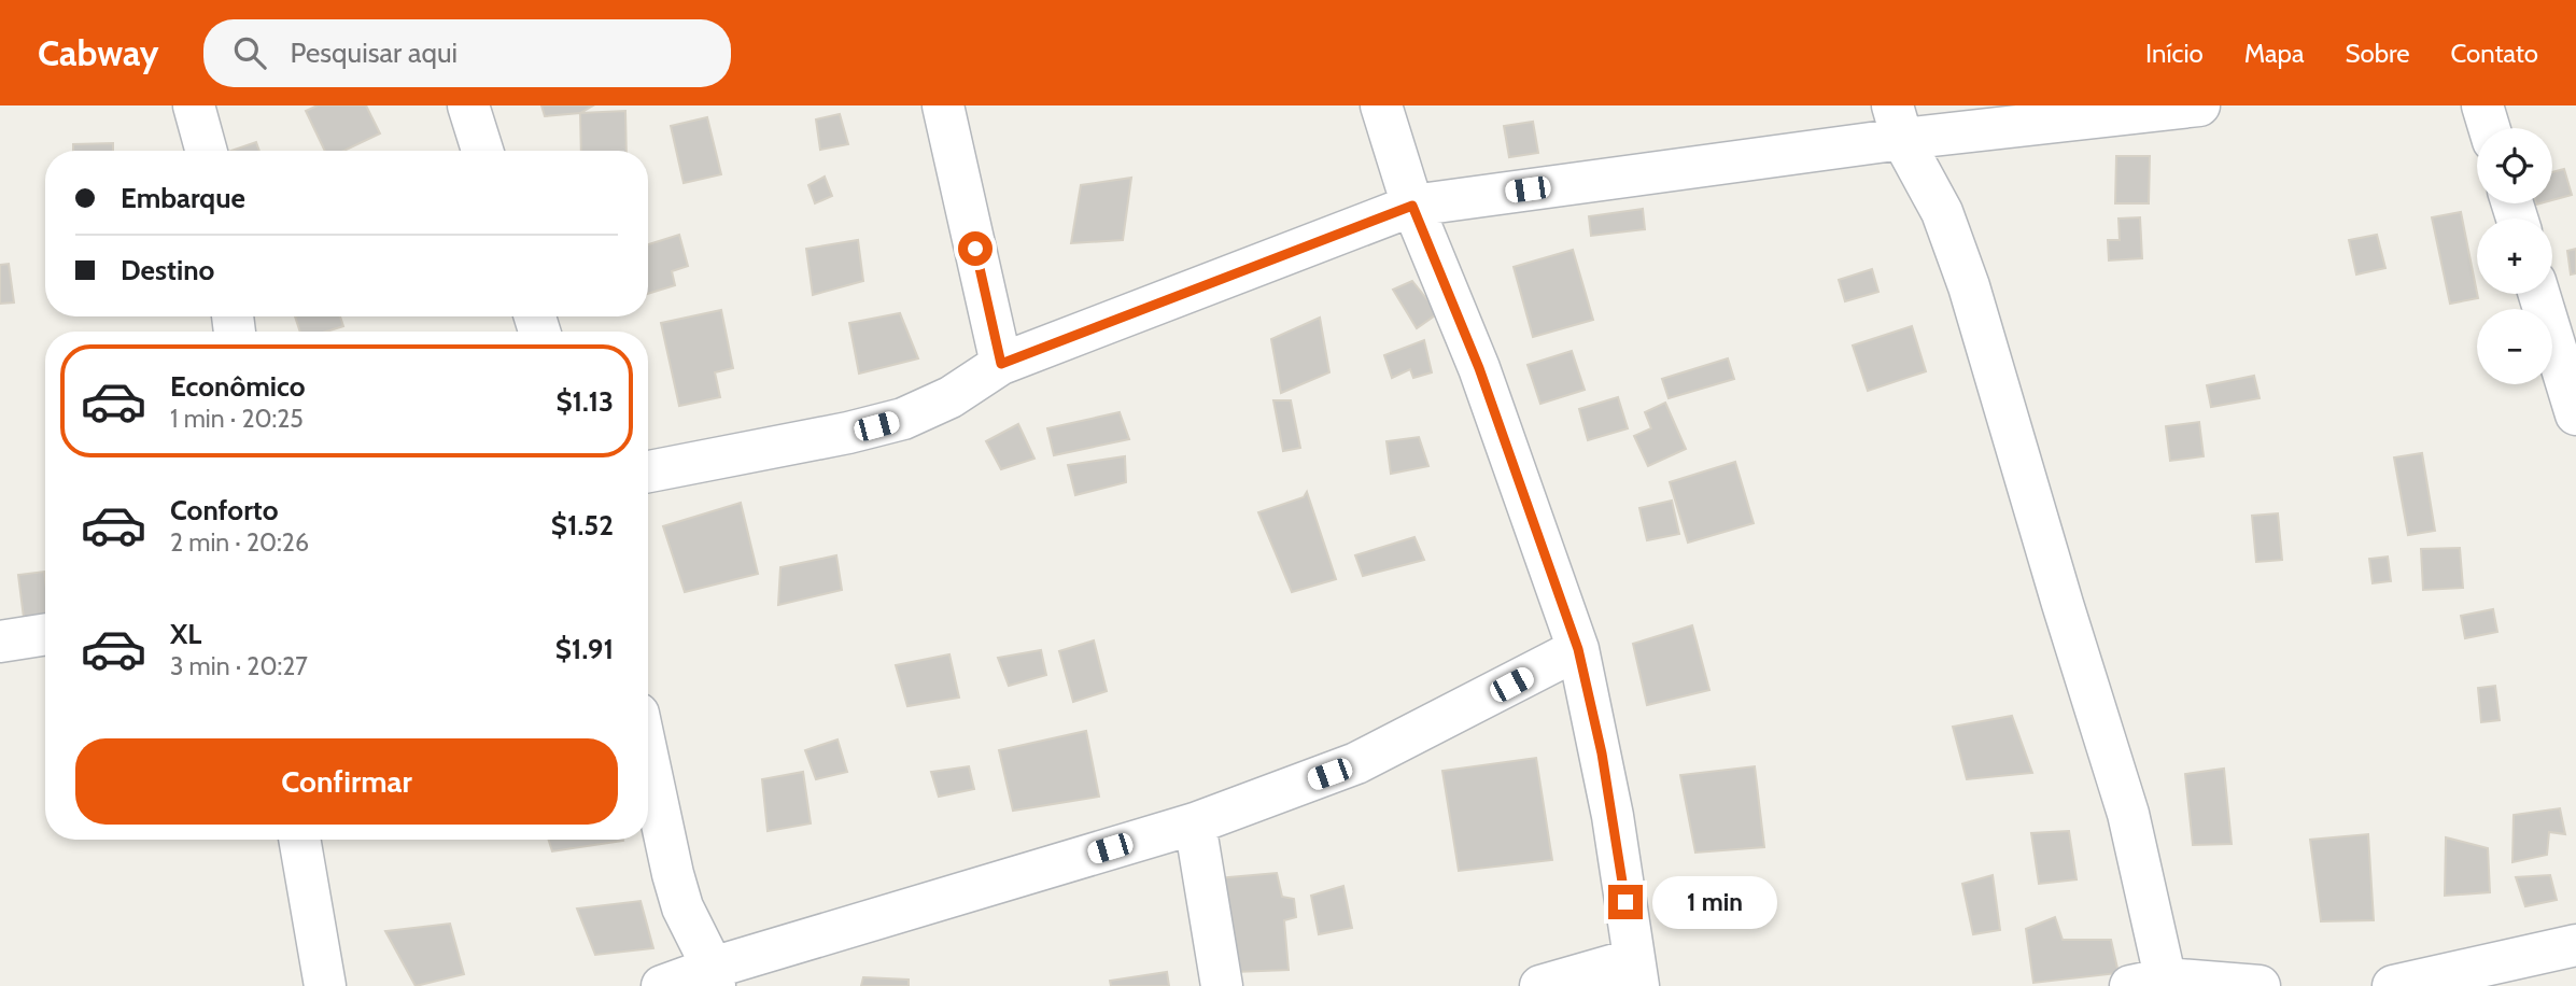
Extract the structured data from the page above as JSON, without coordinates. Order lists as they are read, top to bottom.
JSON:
{
  "page": {
    "header": "Cabway",
    "search": "Pesquisar aqui",
    "nav": [
      "Início",
      "Mapa",
      "Sobre",
      "Contato"
    ],
    "map_buttons": ["+", "−"],
    "banner": ["Embarque", "Destino"],
    "list": [
      {
        "name": "Econômico",
        "note": "1 min · 20:25",
        "value": "$1.13"
      },
      {
        "name": "Conforto",
        "note": "2 min · 20:26",
        "value": "$1.52"
      },
      {
        "name": "XL",
        "note": "3 min · 20:27",
        "value": "$1.91"
      }
    ],
    "buttons": "Confirmar",
    "bubble": "1 min"
  }
}
